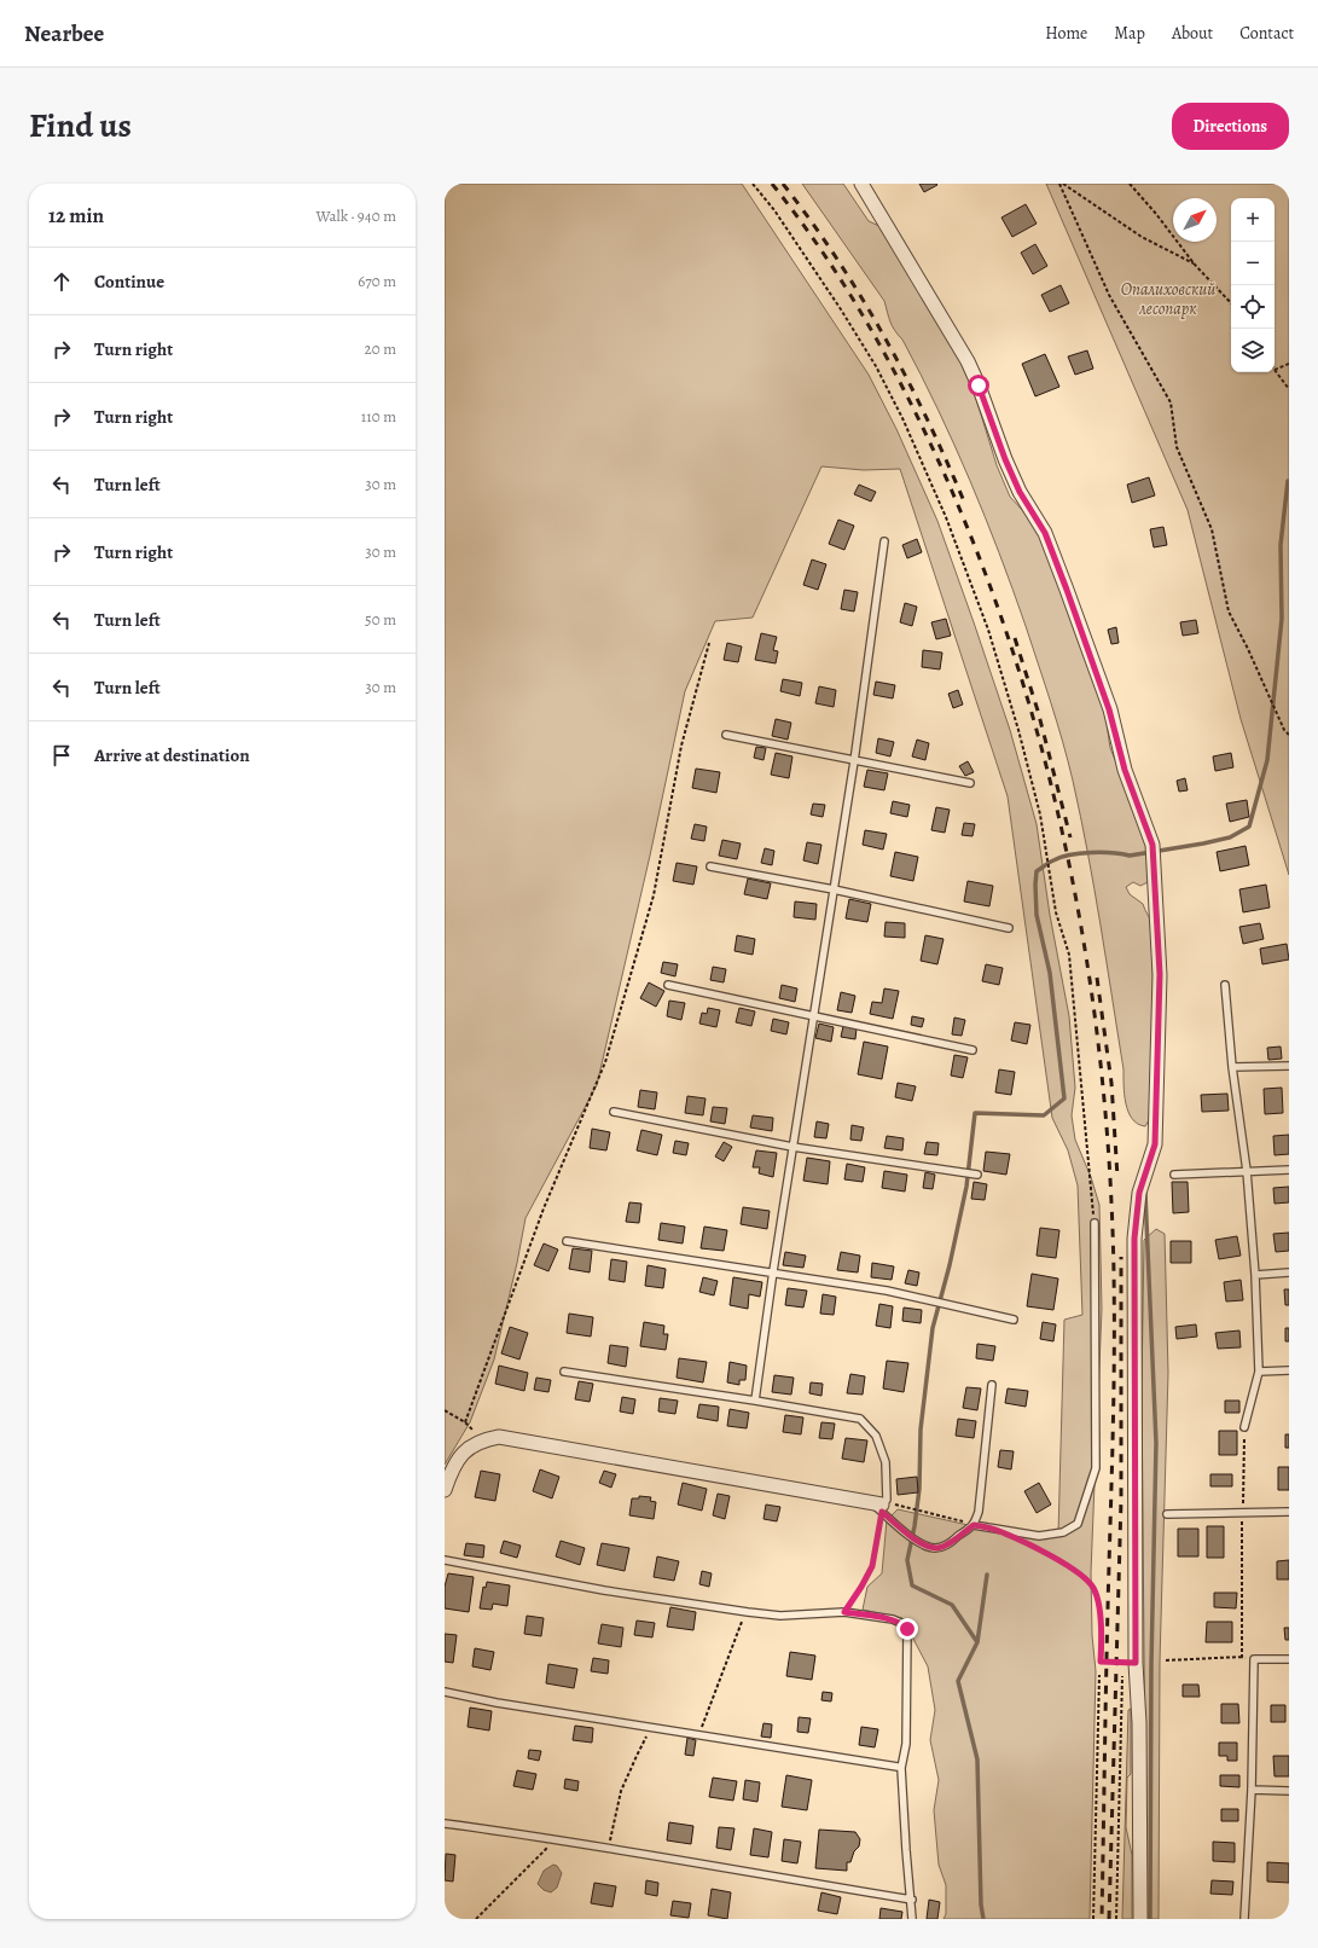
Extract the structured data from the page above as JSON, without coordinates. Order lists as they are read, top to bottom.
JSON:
{
  "parks": ["Опалиховский лесопарк"],
  "north": "top right",
  "page": {
    "header": "Nearbee",
    "nav": [
      "Home",
      "Map",
      "About",
      "Contact"
    ],
    "title": "Find us",
    "buttons": "Directions",
    "heading": ["12 min", "Walk · 940 m"],
    "map_buttons": ["+", "−"],
    "list": [
      ["Continue", "670 m"],
      ["Turn right", "20 m"],
      ["Turn right", "110 m"],
      ["Turn left", "30 m"],
      ["Turn right", "30 m"],
      ["Turn left", "50 m"],
      ["Turn left", "30 m"],
      "Arrive at destination"
    ]
  }
}
